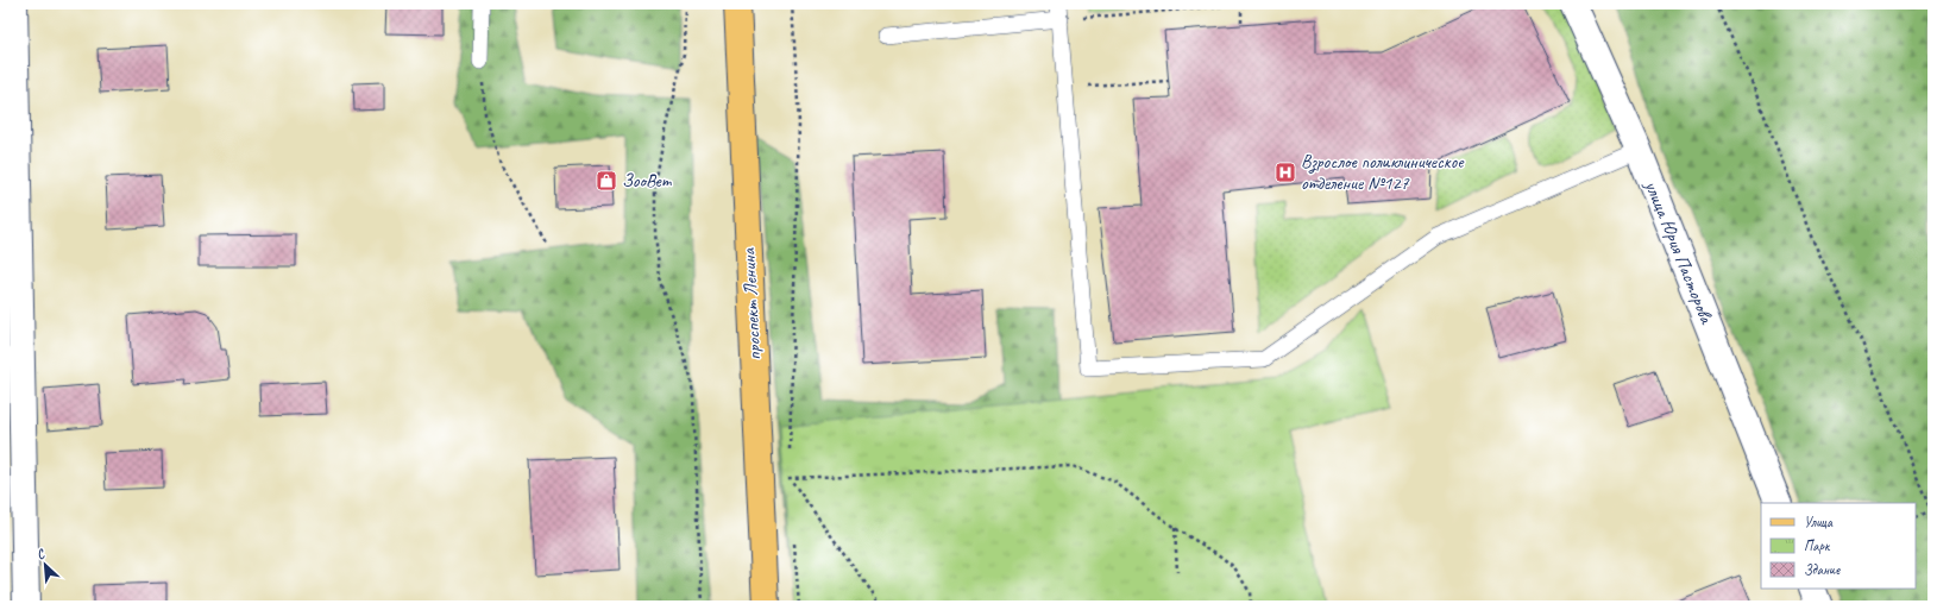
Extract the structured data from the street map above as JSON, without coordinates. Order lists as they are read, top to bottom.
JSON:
{
  "streets": {
    "main road": ["проспект Ленина"],
    "street": ["улица Юрия Пасторова"]
  },
  "places": {
    "hospital": ["Взрослое поликлиническое отделение №127"],
    "shop": ["ЗооВет"]
  },
  "legend": ["Улица", "Парк", "Здание"],
  "north": "top left"
}
